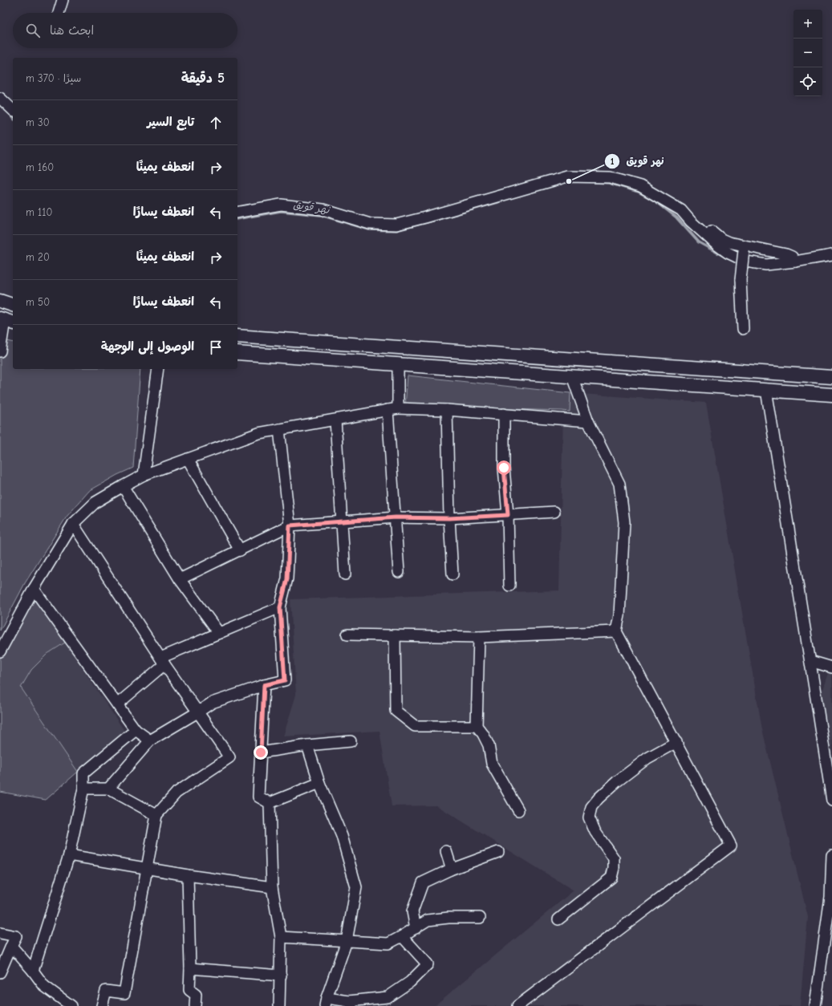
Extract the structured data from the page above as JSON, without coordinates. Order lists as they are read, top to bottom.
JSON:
{
  "water": ["نهر قويق"],
  "places": ["نهر قويق"],
  "page": {
    "map_buttons": ["+", "−"],
    "search": "ابحث هنا",
    "heading": ["5 دقيقة", "سيرًا · 370 m"],
    "list": [
      ["تابع السير", "30 m"],
      ["انعطف يمينًا", "160 m"],
      ["انعطف يسارًا", "110 m"],
      ["انعطف يمينًا", "20 m"],
      ["انعطف يسارًا", "50 m"],
      "الوصول إلى الوجهة"
    ]
  }
}
